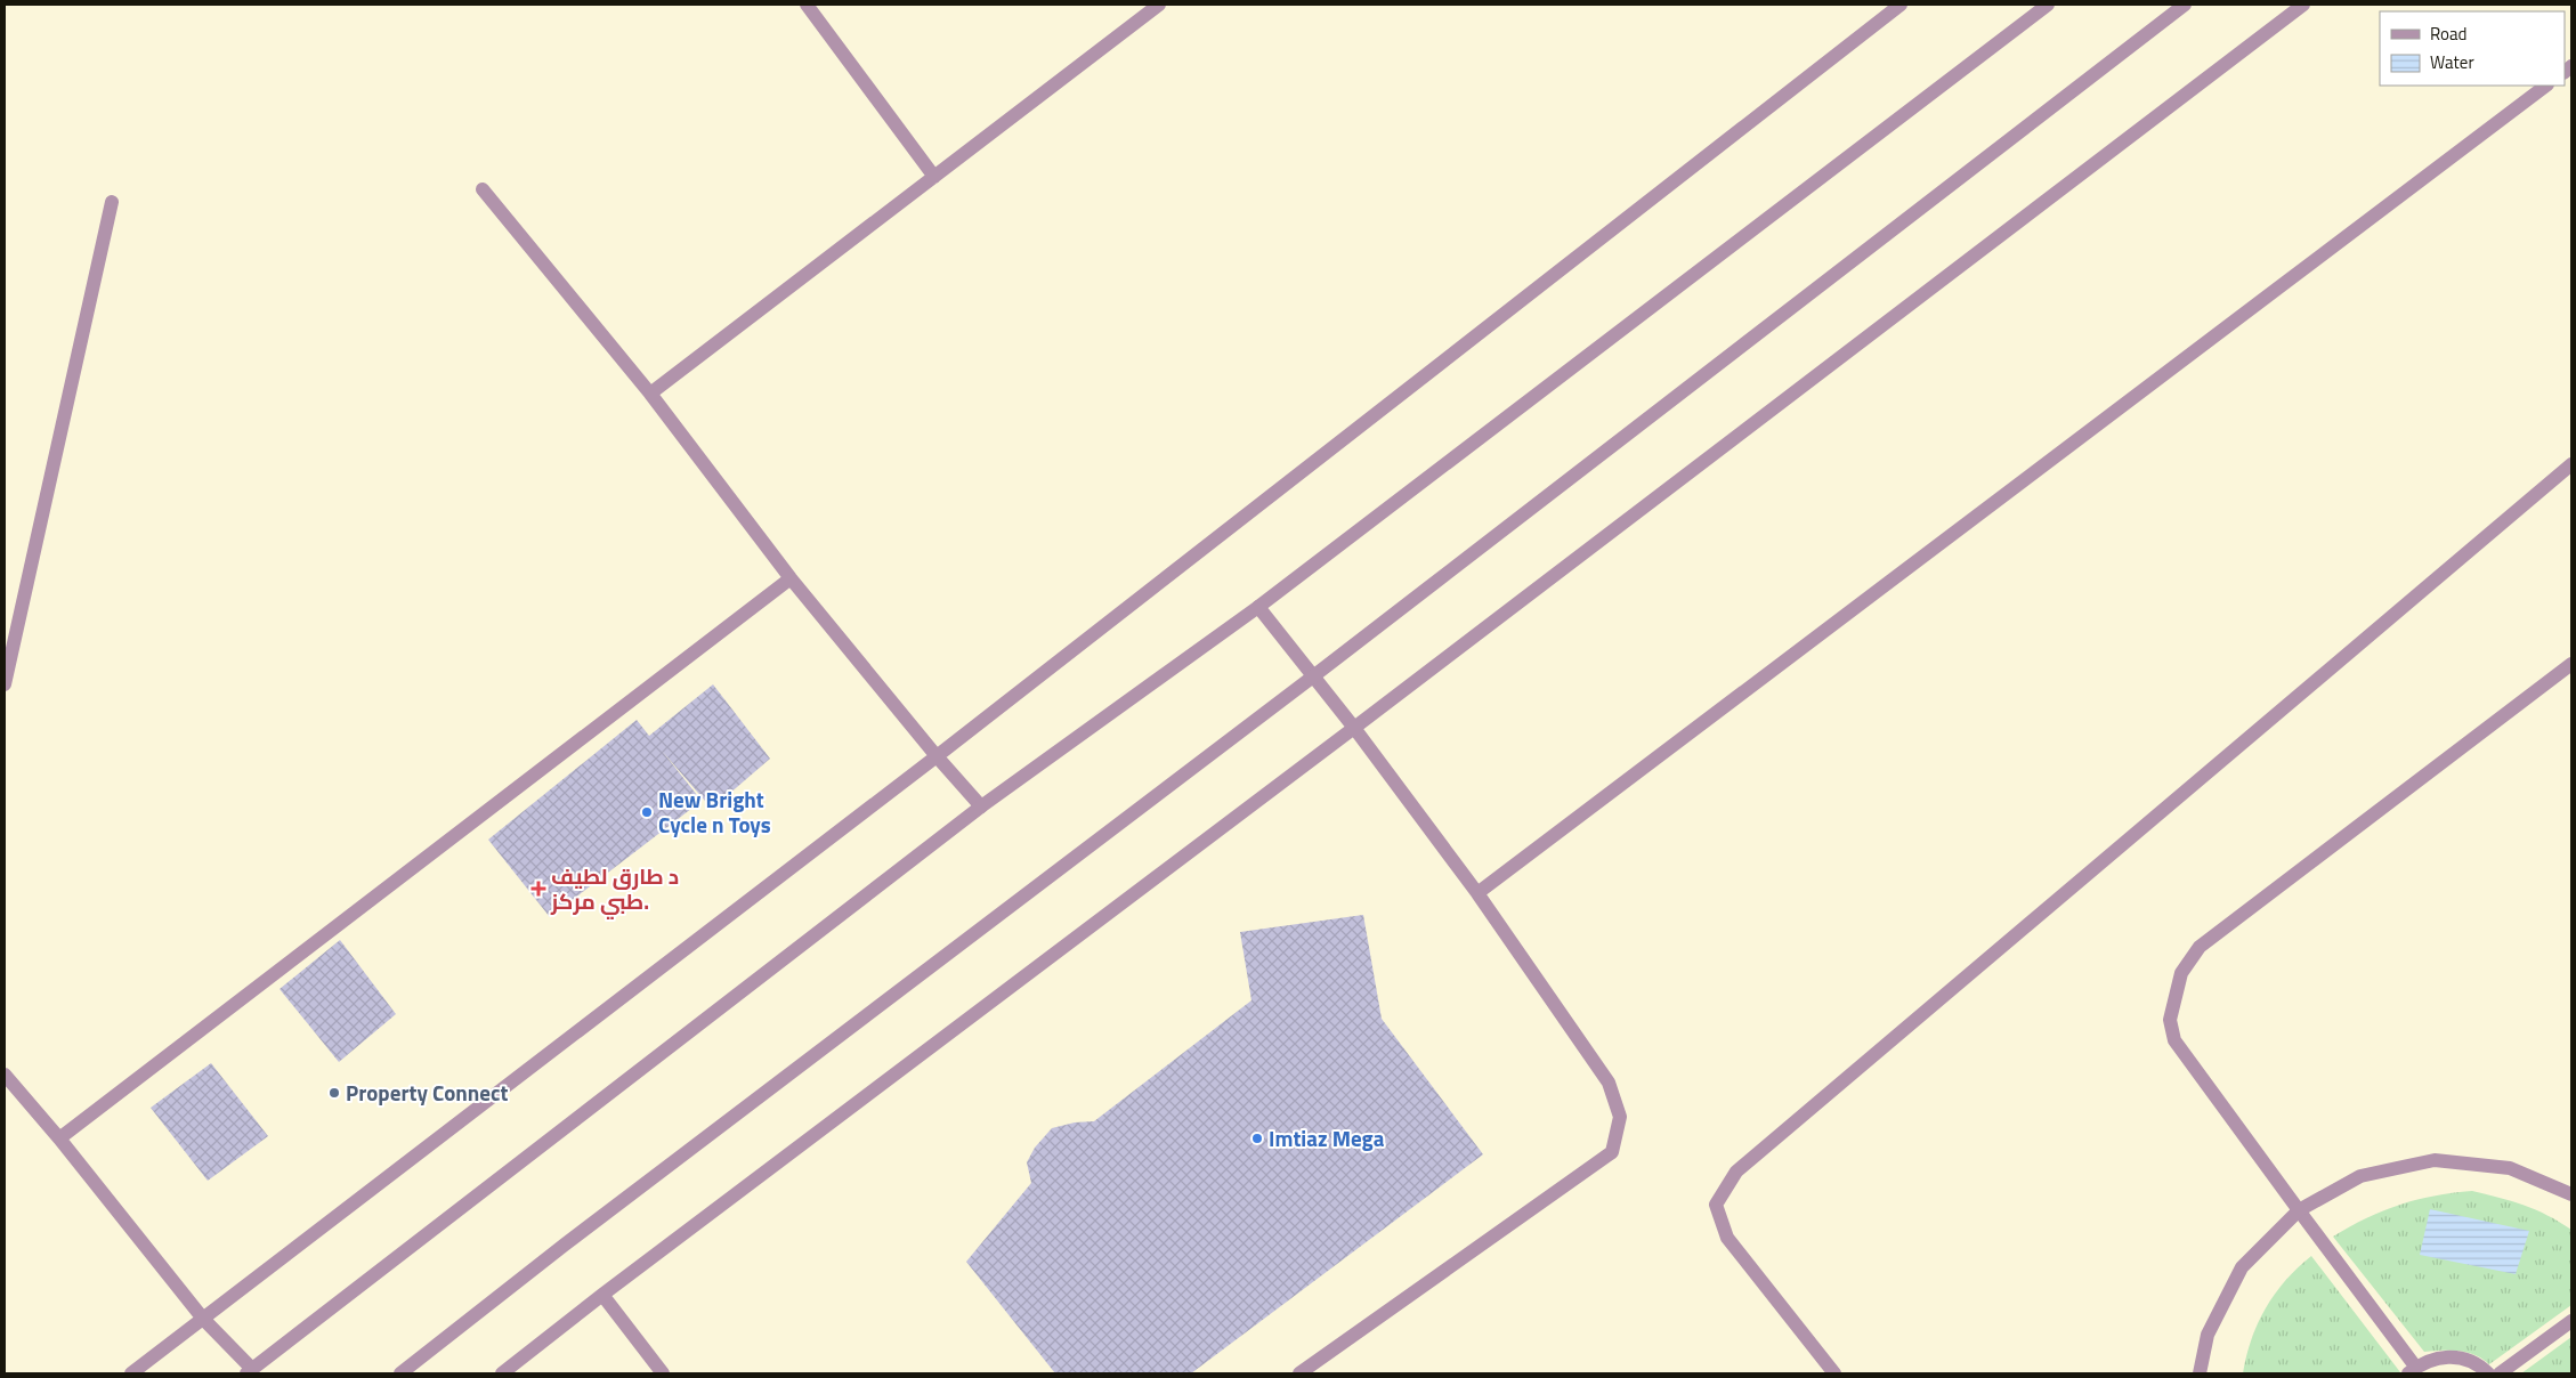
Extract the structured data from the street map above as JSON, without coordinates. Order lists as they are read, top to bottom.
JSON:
{
  "places": {
    "other": ["New Bright Cycle n Toys", "Property Connect", "Imtiaz Mega"],
    "health": ["د طارق لطیف طبي مرکز."]
  },
  "legend": ["Road", "Water"]
}
